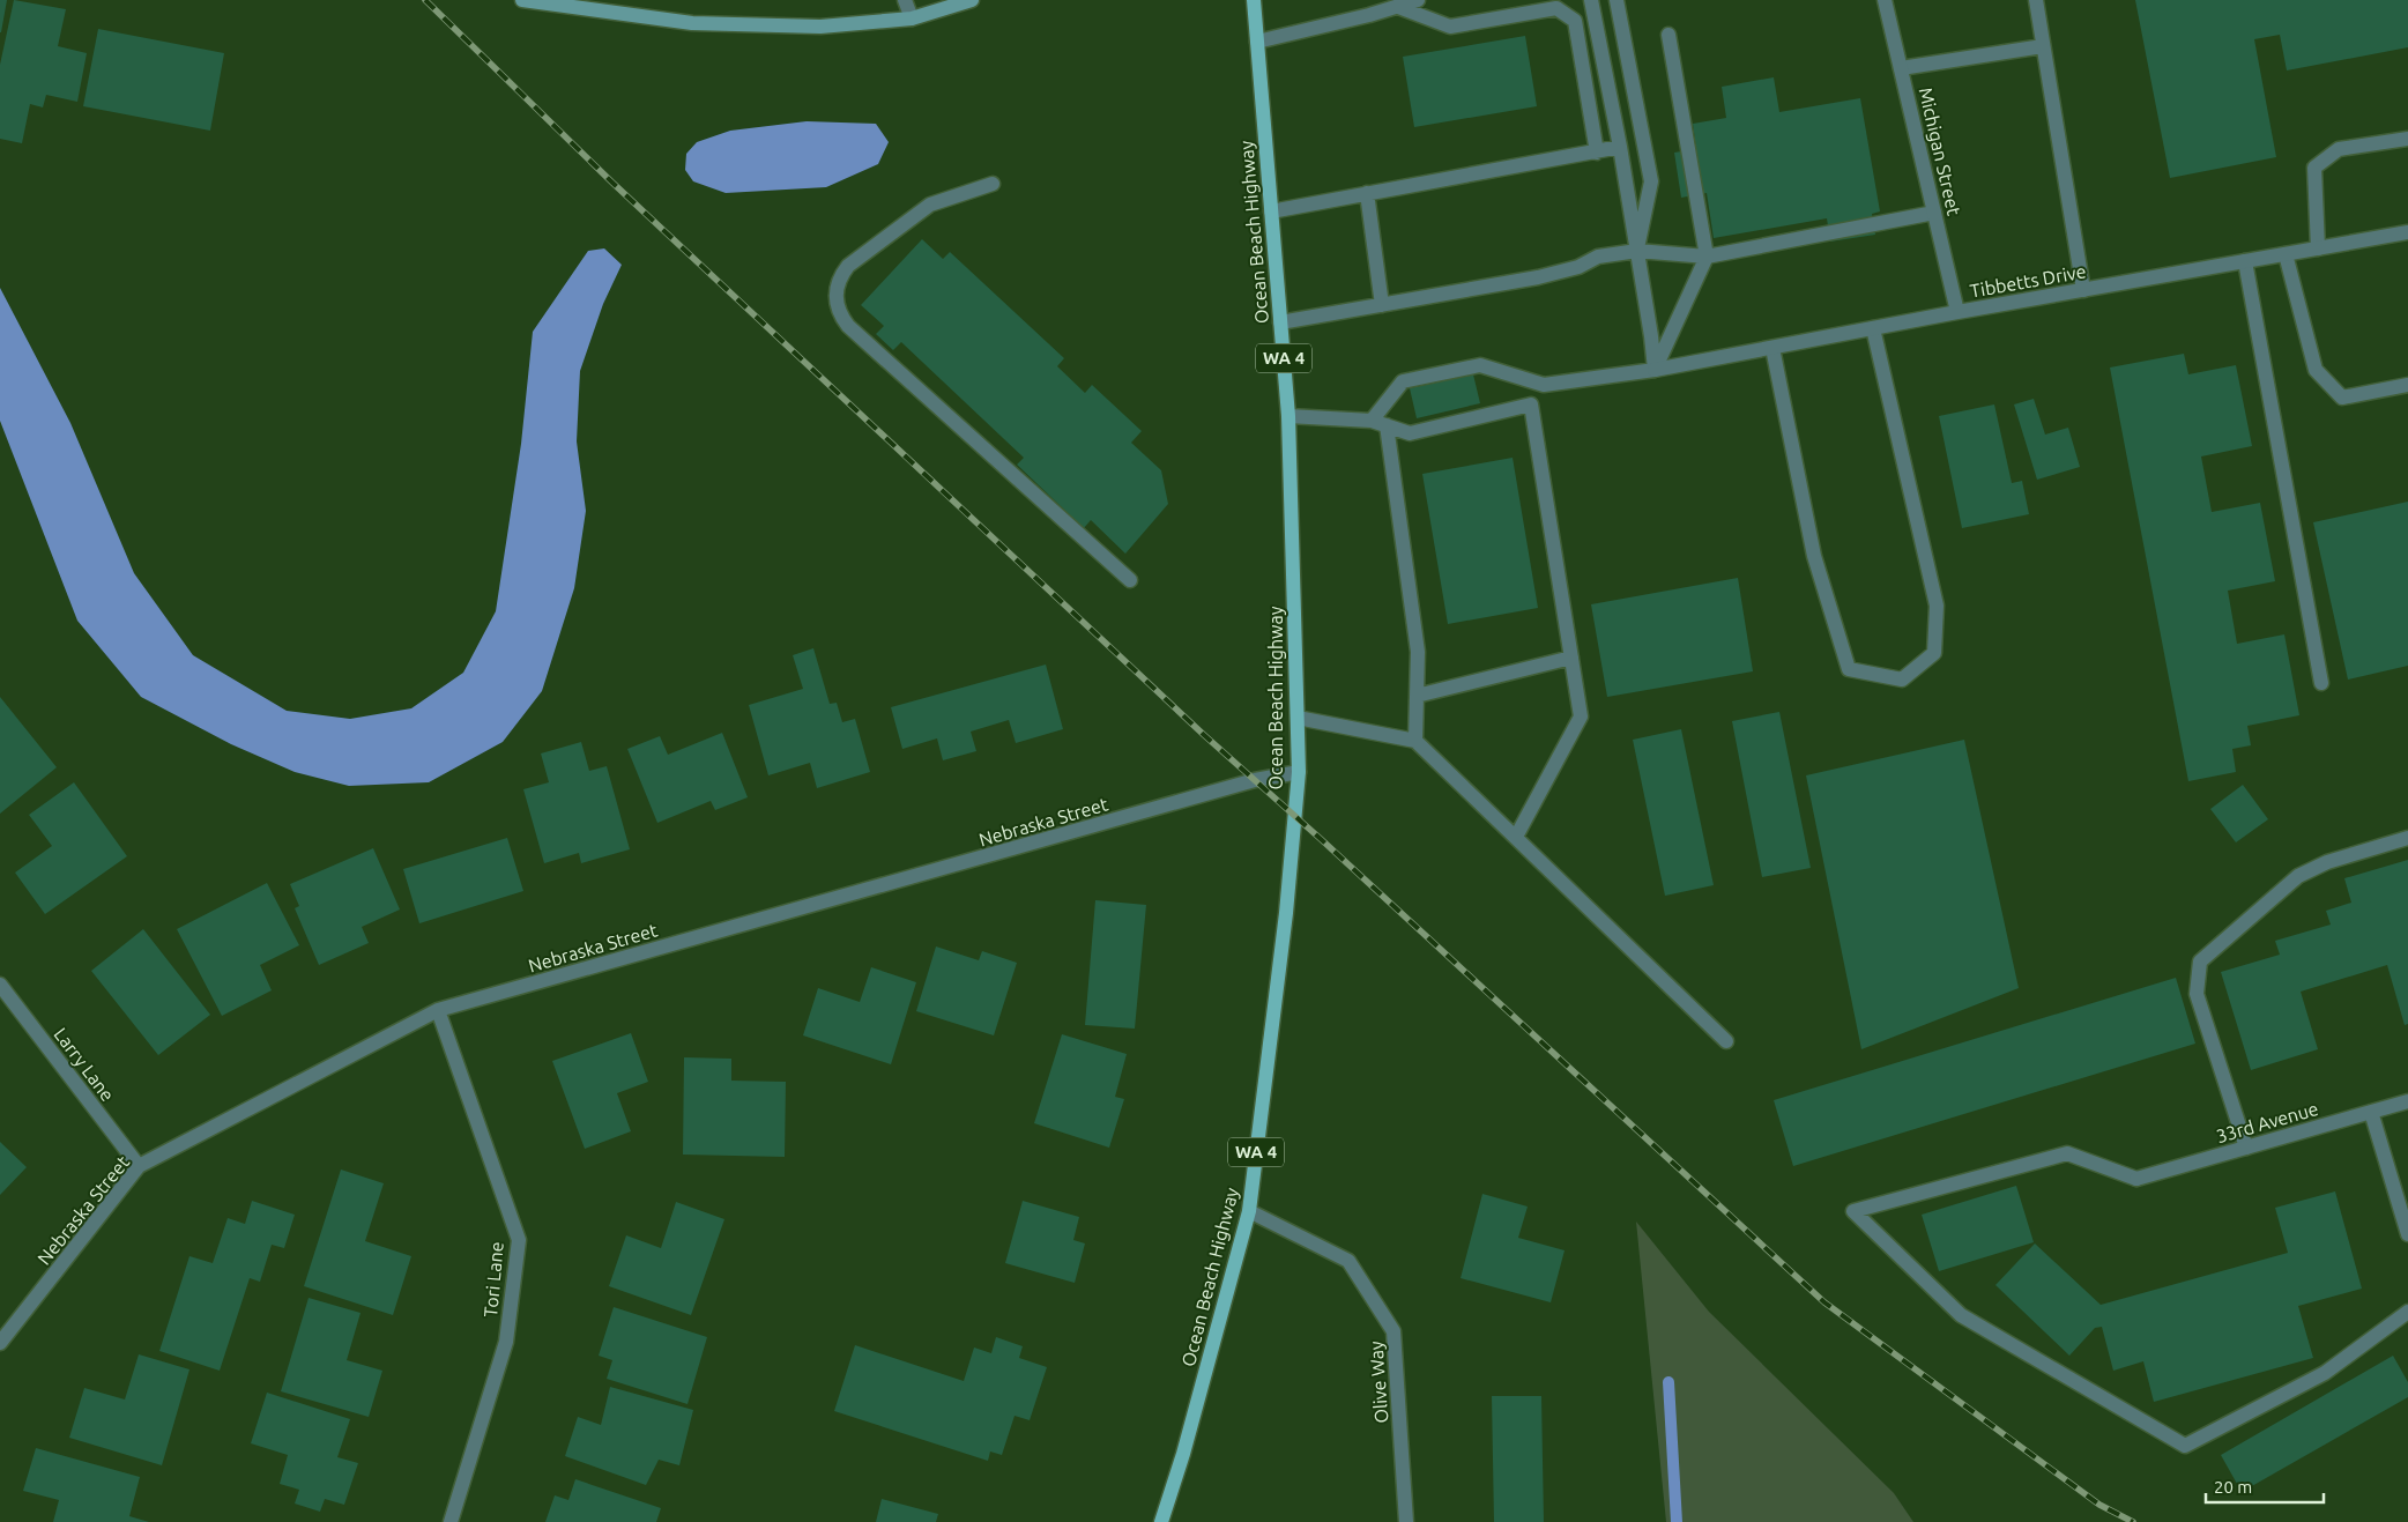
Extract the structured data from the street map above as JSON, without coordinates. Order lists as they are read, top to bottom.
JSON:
{
  "streets": {
    "main road": ["Ocean Beach Highway", "WA 4"],
    "street": [
      "Michigan Street",
      "Tibbetts Drive",
      "Nebraska Street",
      "Larry Lane",
      "33rd Avenue",
      "Tori Lane",
      "Olive Way"
    ]
  },
  "crossings": [
    ["Michigan Street", "Tibbetts Drive"],
    ["Ocean Beach Highway", "Nebraska Street"],
    ["Ocean Beach Highway", "Olive Way"],
    ["Nebraska Street", "Larry Lane"],
    ["Nebraska Street", "Tori Lane"]
  ],
  "scale_bar": "20 m"
}
